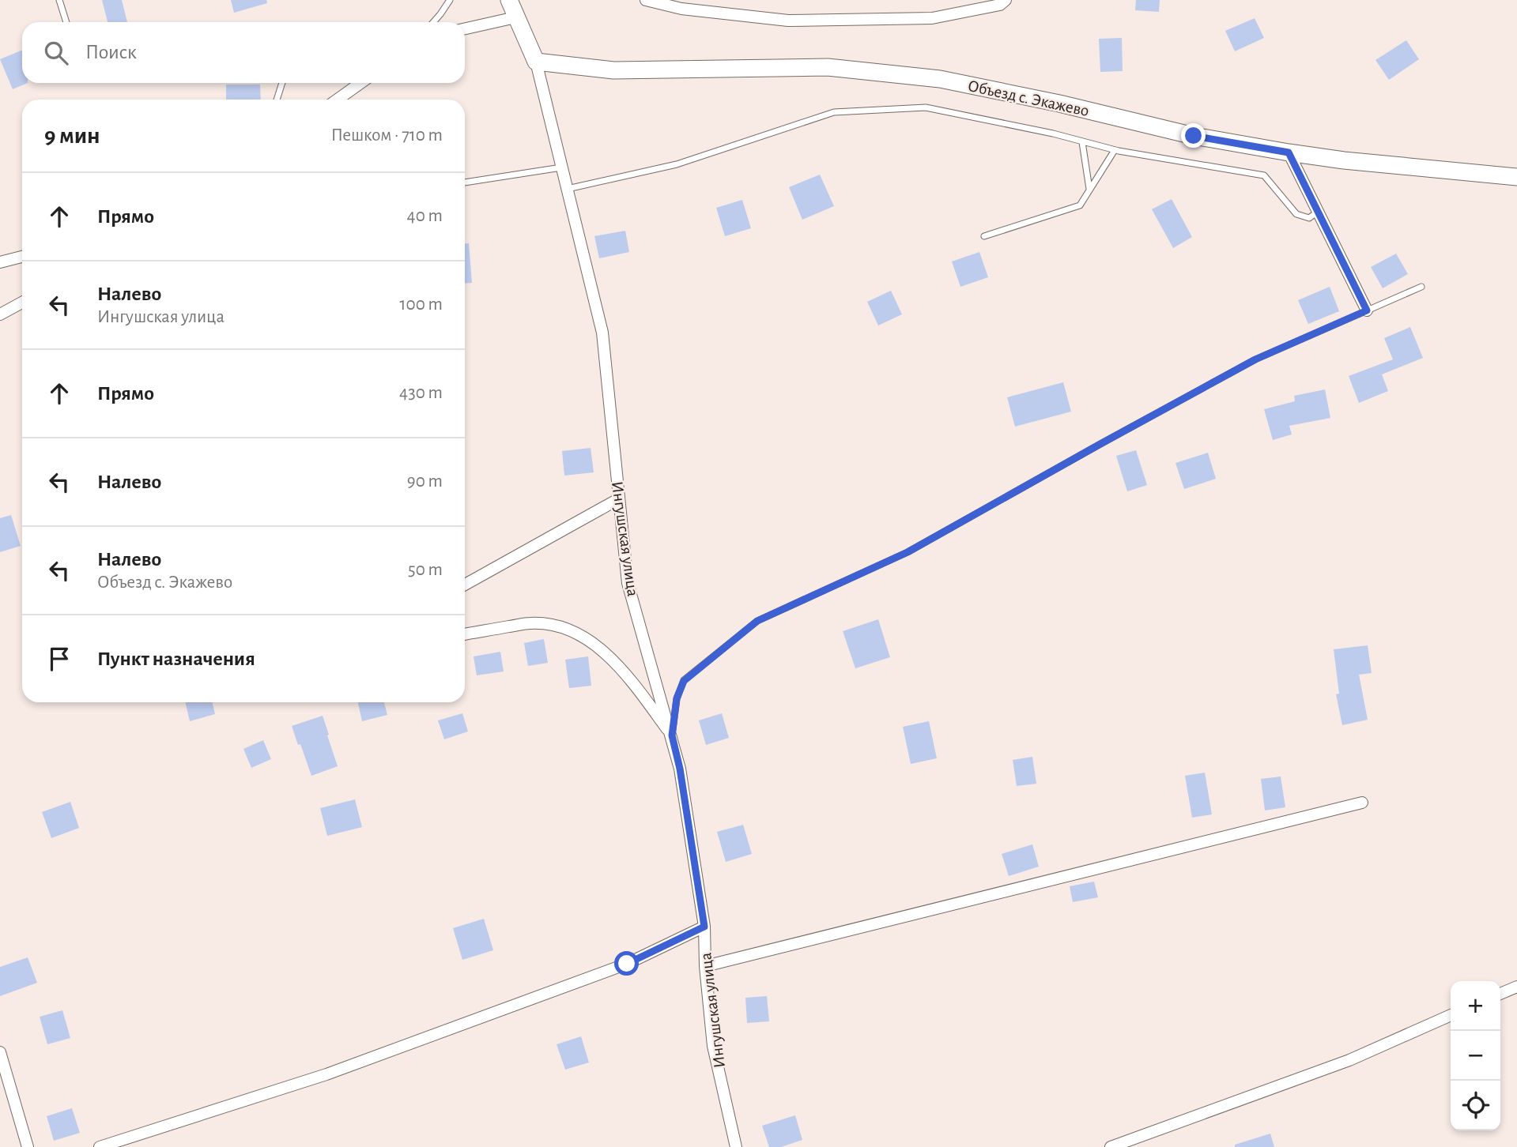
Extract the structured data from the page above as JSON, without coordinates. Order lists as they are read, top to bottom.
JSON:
{
  "streets": {
    "main road": ["Объезд с. Экажево", "Ингушская улица"]
  },
  "crossings": [
    ["Объезд с. Экажево", "Ингушская улица"]
  ],
  "page": {
    "search": "Поиск",
    "heading": ["9 мин", "Пешком · 710 m"],
    "list": [
      ["Прямо", "40 m"],
      ["Налево", "Ингушская улица", "100 m"],
      ["Прямо", "430 m"],
      ["Налево", "90 m"],
      ["Налево", "Объезд с. Экажево", "50 m"],
      "Пункт назначения"
    ],
    "map_buttons": ["+", "−"]
  }
}
